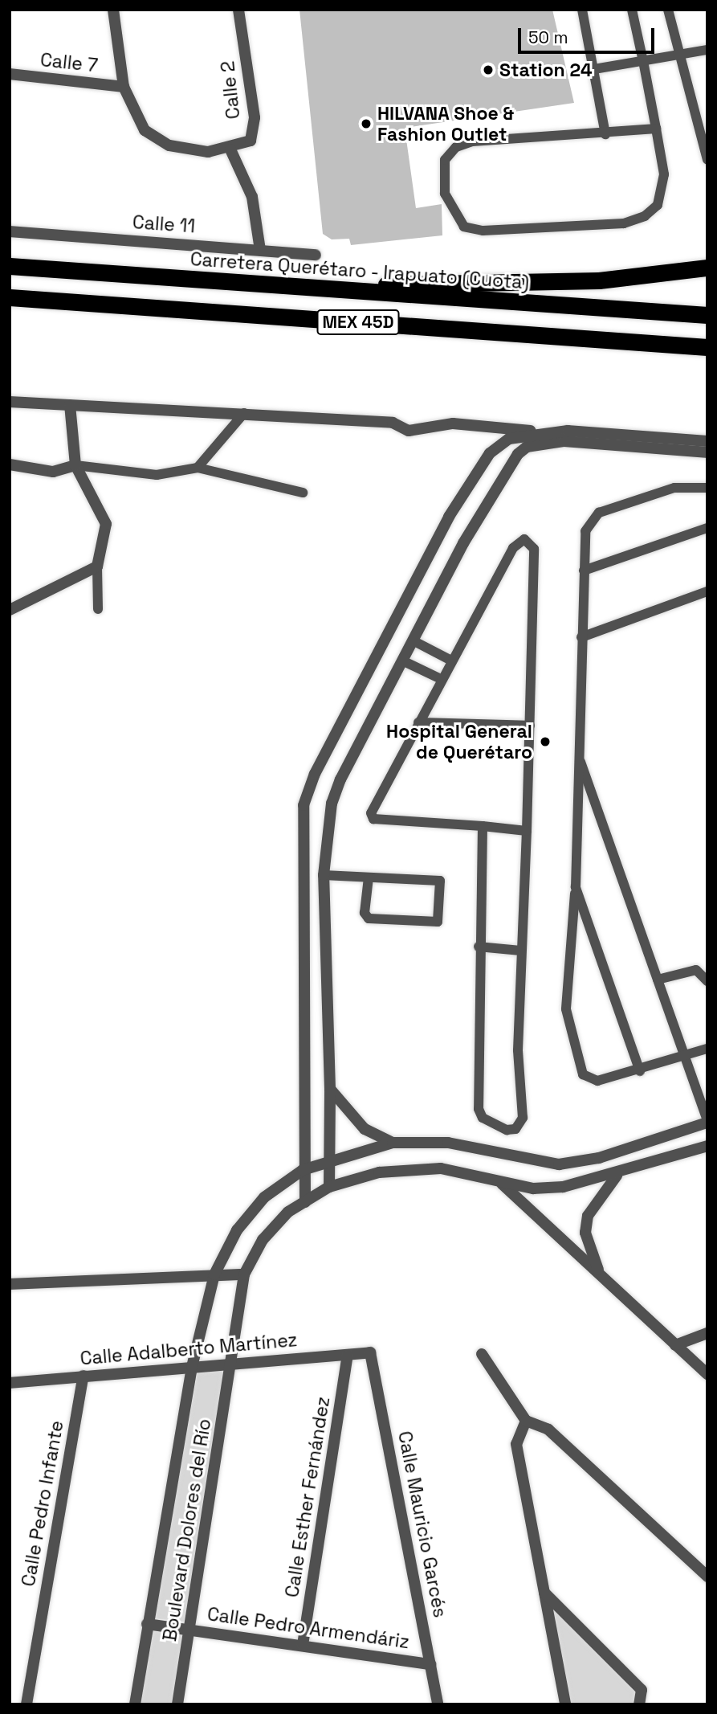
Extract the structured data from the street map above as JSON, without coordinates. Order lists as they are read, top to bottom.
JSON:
{
  "streets": {
    "highway": ["Carretera Querétaro - Irapuato (Cuota)", "MEX 45D"],
    "street": [
      "Calle 7",
      "Calle 2",
      "Calle 11",
      "Calle Adalberto Martínez",
      "Calle Esther Fernández",
      "Calle Pedro Infante",
      "Calle Mauricio Garcés",
      "Boulevard Dolores del Río",
      "Calle Pedro Armendáriz"
    ]
  },
  "crossings": [
    ["Calle Adalberto Martínez", "Calle Esther Fernández"],
    ["Calle Adalberto Martínez", "Calle Pedro Infante"],
    ["Calle Adalberto Martínez", "Calle Mauricio Garcés"],
    ["Calle Adalberto Martínez", "Boulevard Dolores del Río"],
    ["Calle Esther Fernández", "Calle Pedro Armendáriz"],
    ["Calle Mauricio Garcés", "Calle Pedro Armendáriz"],
    ["Boulevard Dolores del Río", "Calle Pedro Armendáriz"]
  ],
  "places": ["Station 24", "HILVANA Shoe & Fashion Outlet", "Hospital General de Querétaro"],
  "scale_bar": "50 m"
}
